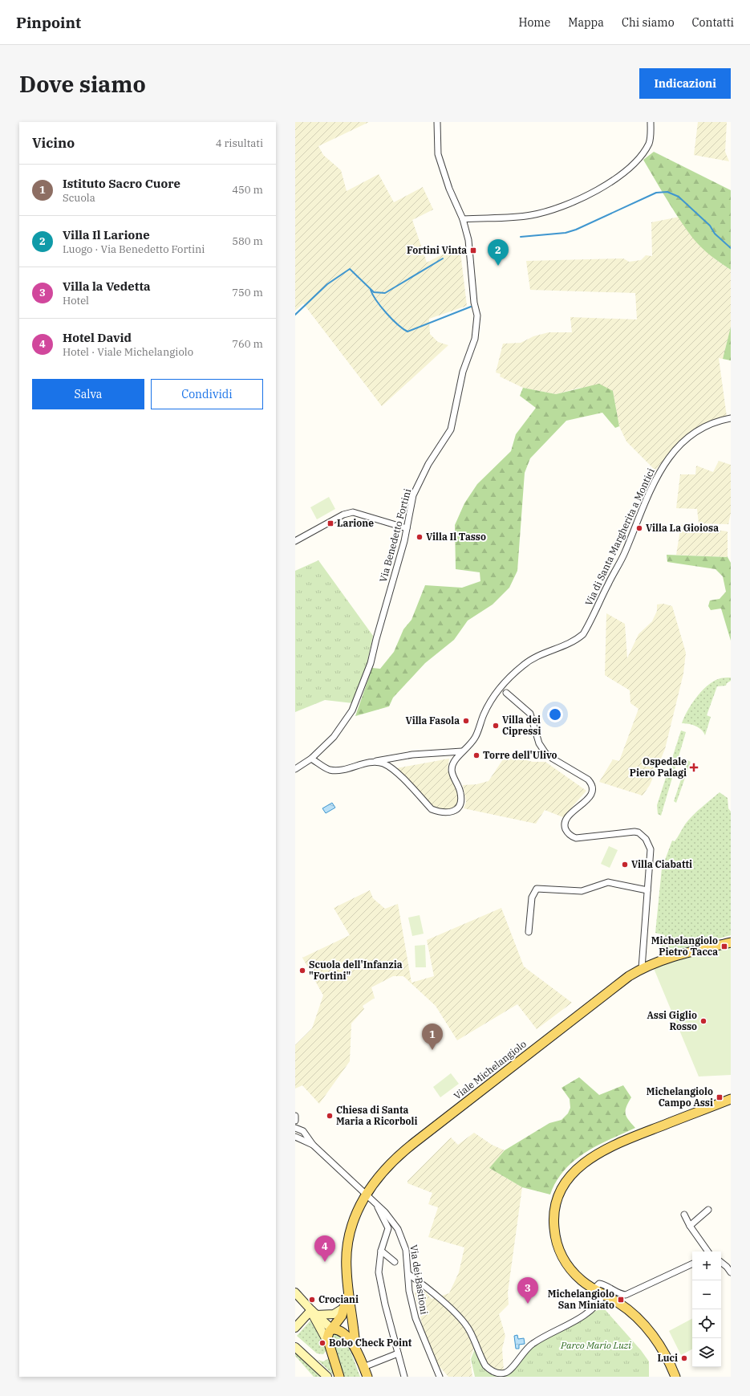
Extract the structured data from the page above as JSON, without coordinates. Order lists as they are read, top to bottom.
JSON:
{
  "streets": {
    "main road": ["Viale Michelangiolo"],
    "street": ["Via Benedetto Fortini", "Via di Santa Margherita a Montici", "Via dei Bastioni"]
  },
  "crossings": [
    ["Via Benedetto Fortini", "Via di Santa Margherita a Montici"],
    ["Viale Michelangiolo", "Via dei Bastioni"]
  ],
  "parks": ["Parco Mario Luzi"],
  "places": {
    "transit": [
      "Fortini Vinta",
      "Larione",
      "Michelangiolo Pietro Tacca",
      "Michelangiolo Campo Assi",
      "Michelangiolo San Miniato"
    ],
    "other": [
      "Villa La Gioiosa",
      "Villa Il Tasso",
      "Villa Fasola",
      "Villa dei Cipressi",
      "Torre dell'Ulivo",
      "Villa Ciabatti",
      "Scuola dell'Infanzia \"Fortini\"",
      "Assi Giglio Rosso",
      "Chiesa di Santa Maria a Ricorboli",
      "Crociani",
      "Bobo Check Point",
      "Luci"
    ],
    "health": ["Ospedale Piero Palagi"]
  },
  "page": {
    "header": "Pinpoint",
    "nav": [
      "Home",
      "Mappa",
      "Chi siamo",
      "Contatti"
    ],
    "buttons": [
      "Indicazioni",
      ["Salva", "Condividi"]
    ],
    "title": "Dove siamo",
    "heading": ["Vicino", "4 risultati"],
    "list": [
      {
        "mark": "1",
        "name": "Istituto Sacro Cuore",
        "note": "Scuola",
        "value": "450 m"
      },
      {
        "mark": "2",
        "name": "Villa Il Larione",
        "note": "Luogo · Via Benedetto Fortini",
        "value": "580 m"
      },
      {
        "mark": "3",
        "name": "Villa la Vedetta",
        "note": "Hotel",
        "value": "750 m"
      },
      {
        "mark": "4",
        "name": "Hotel David",
        "note": "Hotel · Viale Michelangiolo",
        "value": "760 m"
      }
    ],
    "pins": [
      "2",
      "1",
      "4",
      "3"
    ],
    "map_buttons": ["+", "−"]
  }
}
